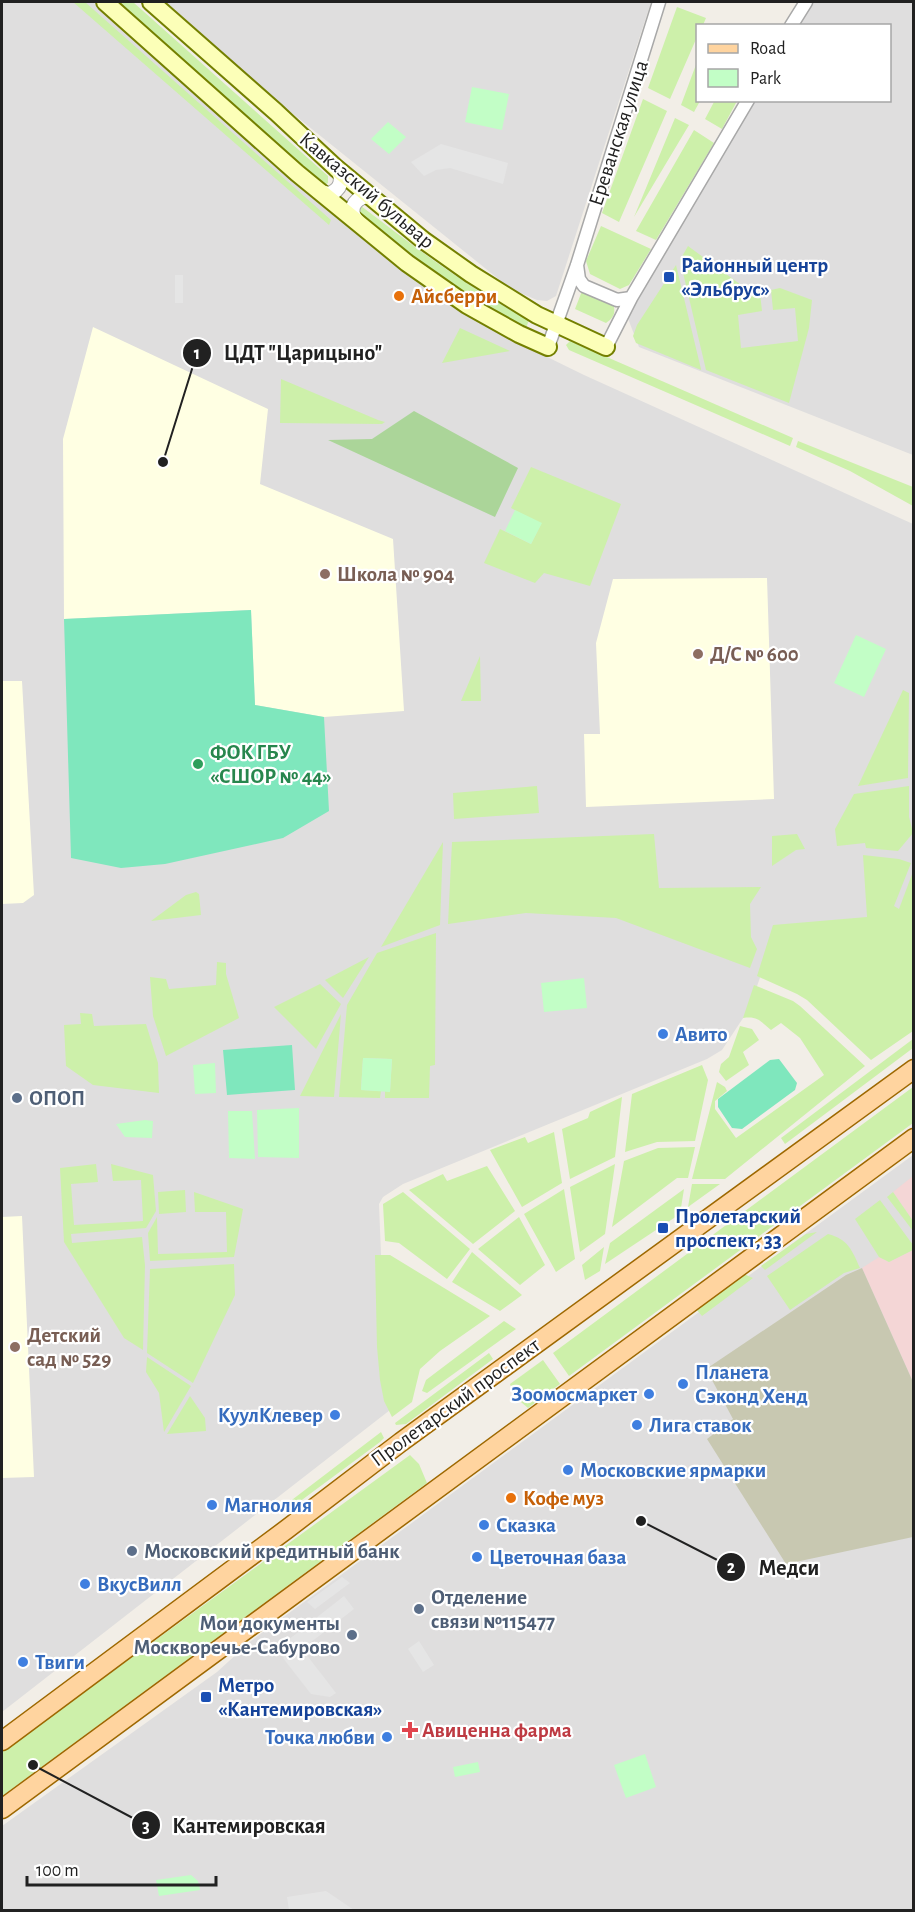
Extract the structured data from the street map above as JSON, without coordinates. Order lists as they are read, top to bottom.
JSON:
{
  "streets": {
    "main road": ["Кавказский бульвар", "Пролетарский проспект"],
    "street": ["Ереванская улица"]
  },
  "crossings": [
    ["Ереванская улица", "Кавказский бульвар"]
  ],
  "places": {
    "transit": ["Районный центр «Эльбрус»", "Пролетарский проспект, 33", "Метро «Кантемировская»"],
    "other": [
      "Айсберри",
      "ЦДТ \"Царицыно\"",
      "Школа № 904",
      "Д/C № 600",
      "ФОК ГБУ «СШОР № 44»",
      "Авито",
      "ОПОП",
      "Детский сад № 529",
      "Планета Сэконд Хенд",
      "Зоомосмаркет",
      "КуулКлевер",
      "Лига ставок",
      "Московские ярмарки",
      "Кофе муз",
      "Магнолия",
      "Медси",
      "Сказка",
      "Московский кредитный банк",
      "Цветочная база",
      "ВкусВилл",
      "Отделение связи №115477",
      "Мои документы Москворечье-Сабурово",
      "Твиги",
      "Точка любви",
      "Кантемировская"
    ],
    "health": ["Авиценна фарма"]
  },
  "legend": ["Road", "Park"],
  "scale_bar": "100 m"
}
